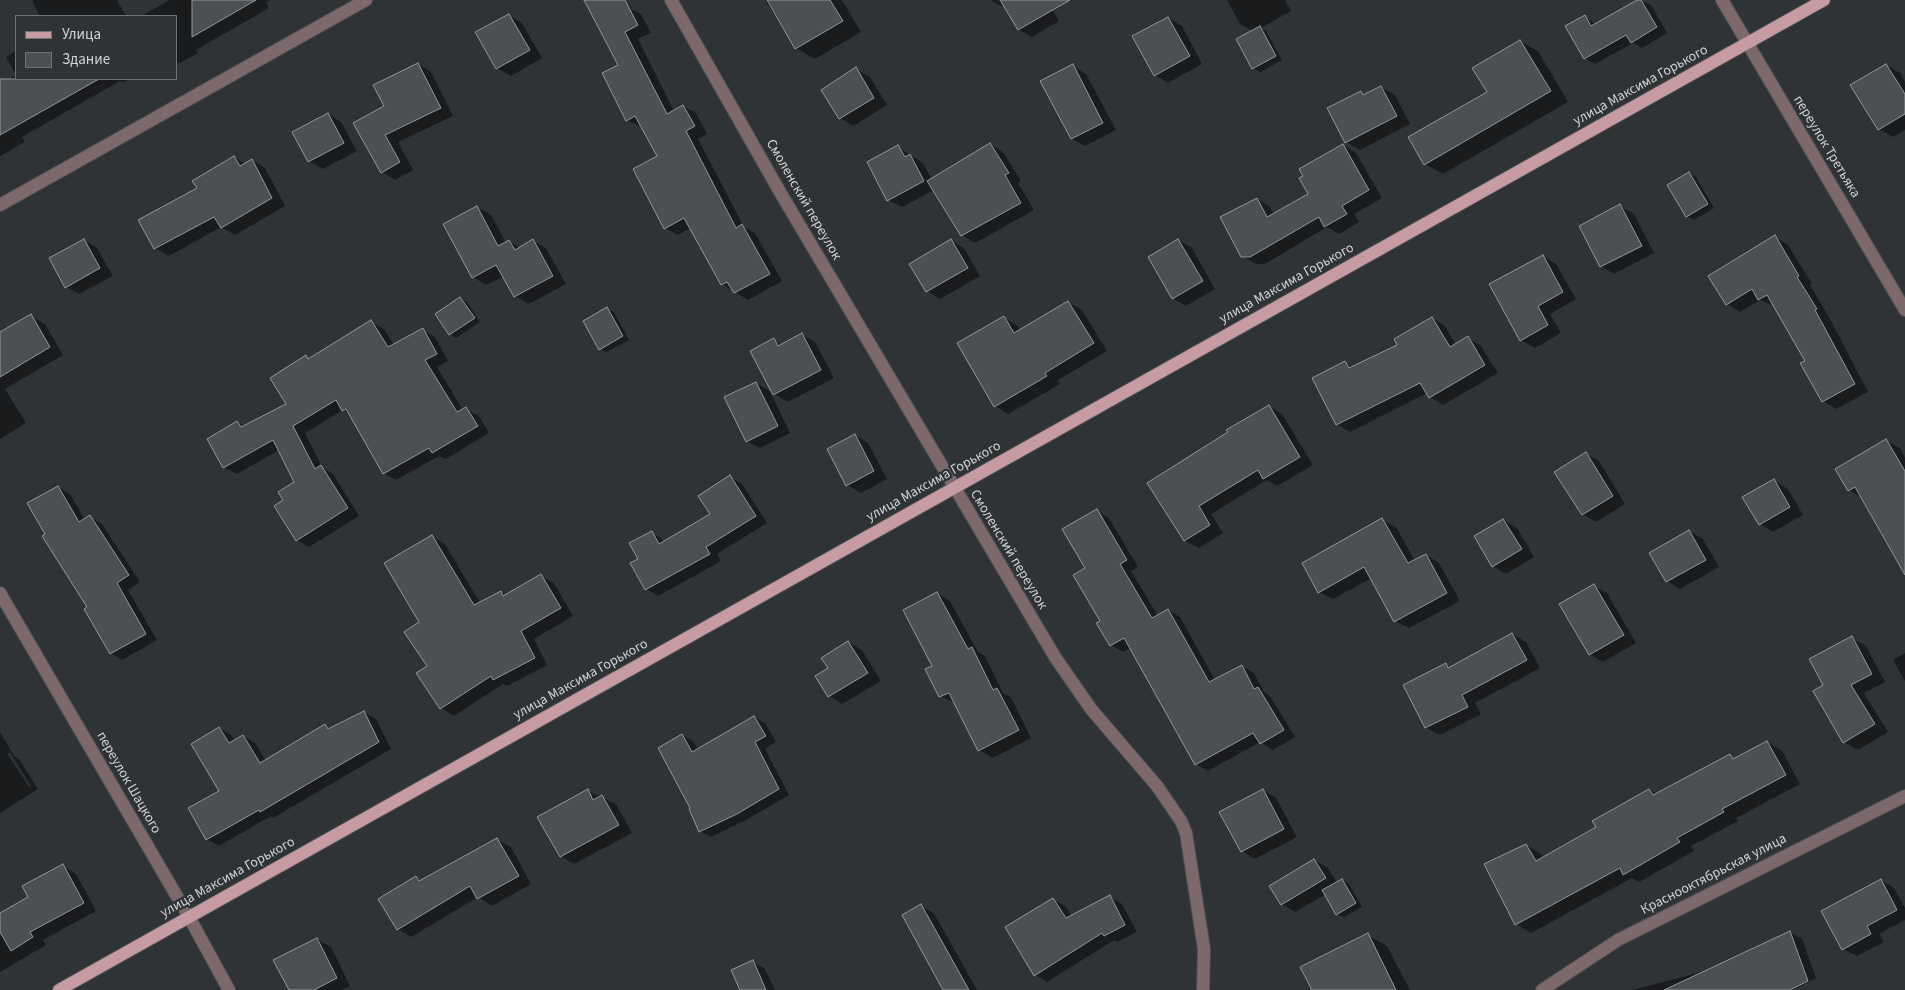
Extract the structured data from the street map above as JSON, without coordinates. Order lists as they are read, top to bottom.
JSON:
{
  "streets": {
    "main road": ["улица Максима Горького"],
    "street": [
      "переулок Третьяка",
      "Смоленский переулок",
      "переулок Шацкого",
      "Краснооктябрьская улица"
    ]
  },
  "crossings": [
    ["улица Максима Горького", "переулок Третьяка"],
    ["улица Максима Горького", "Смоленский переулок"],
    ["улица Максима Горького", "переулок Шацкого"]
  ],
  "legend": ["Улица", "Здание"]
}
